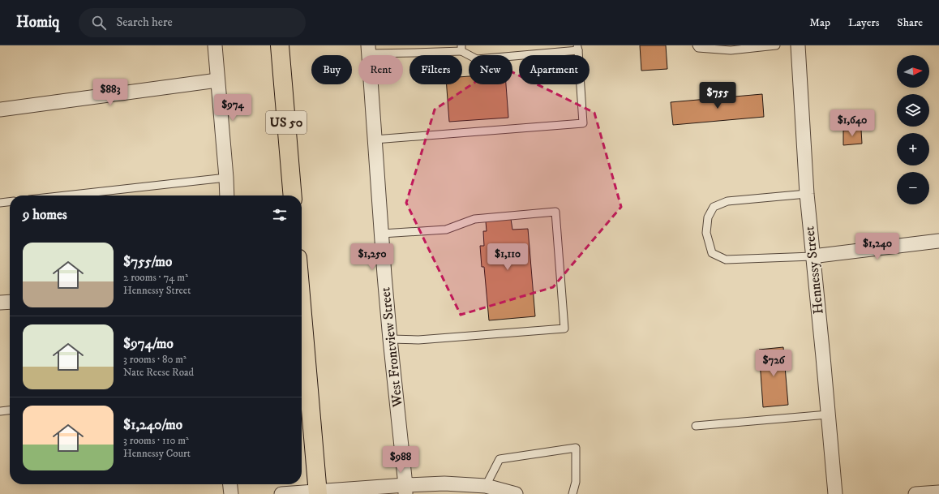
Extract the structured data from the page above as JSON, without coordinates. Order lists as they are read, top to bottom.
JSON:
{
  "streets": {
    "highway": ["US 50"],
    "street": ["Hennessy Street", "West Frontview Street"]
  },
  "north": "right",
  "page": {
    "header": "Homiq",
    "search": "Search here",
    "nav": ["Map", "Layers", "Share"],
    "map_buttons": ["+", "−"],
    "chip": [
      "Buy",
      "Rent",
      "Filters",
      "New",
      "Apartment"
    ],
    "price": [
      "$883",
      "$755",
      "$974",
      "$1,640",
      "$1,240",
      "$1,250",
      "$1,110",
      "$726",
      "$988"
    ],
    "heading": "9 homes",
    "list": [
      {
        "name": "$755/mo",
        "note": "2 rooms · 74 m² · Hennessy Street"
      },
      {
        "name": "$974/mo",
        "note": "3 rooms · 80 m² · Nate Reese Road"
      },
      {
        "name": "$1,240/mo",
        "note": "3 rooms · 110 m² · Hennessy Court"
      }
    ]
  }
}
